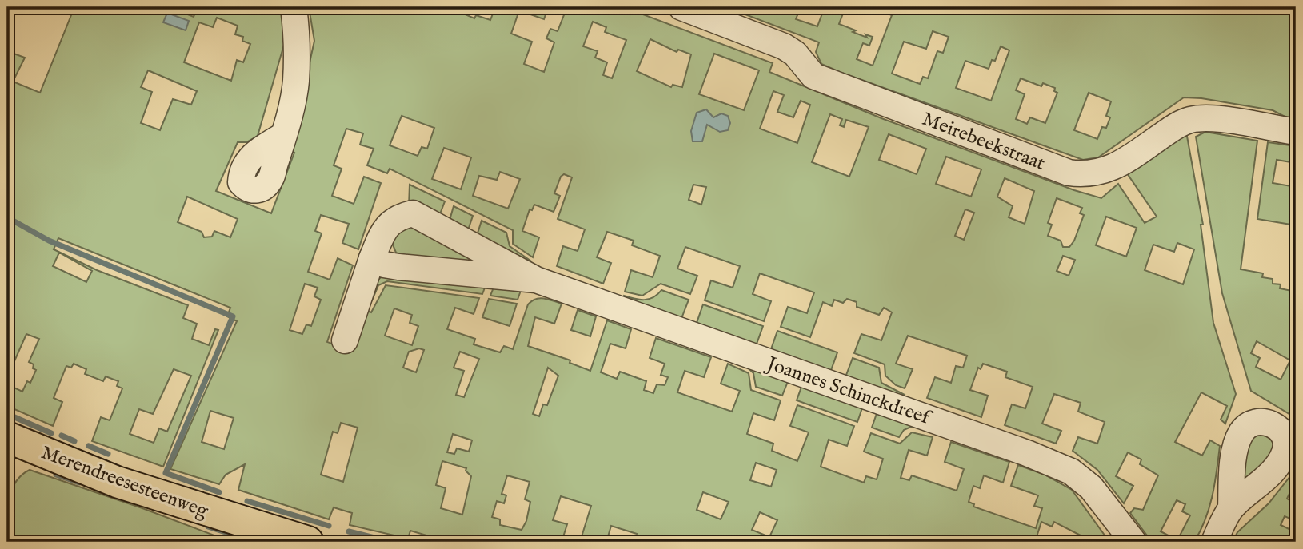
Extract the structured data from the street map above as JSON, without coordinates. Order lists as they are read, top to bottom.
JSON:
{
  "streets": {
    "main road": ["Merendreesesteenweg"],
    "street": ["Meirebeekstraat", "Joannes Schinckdreef"]
  }
}
